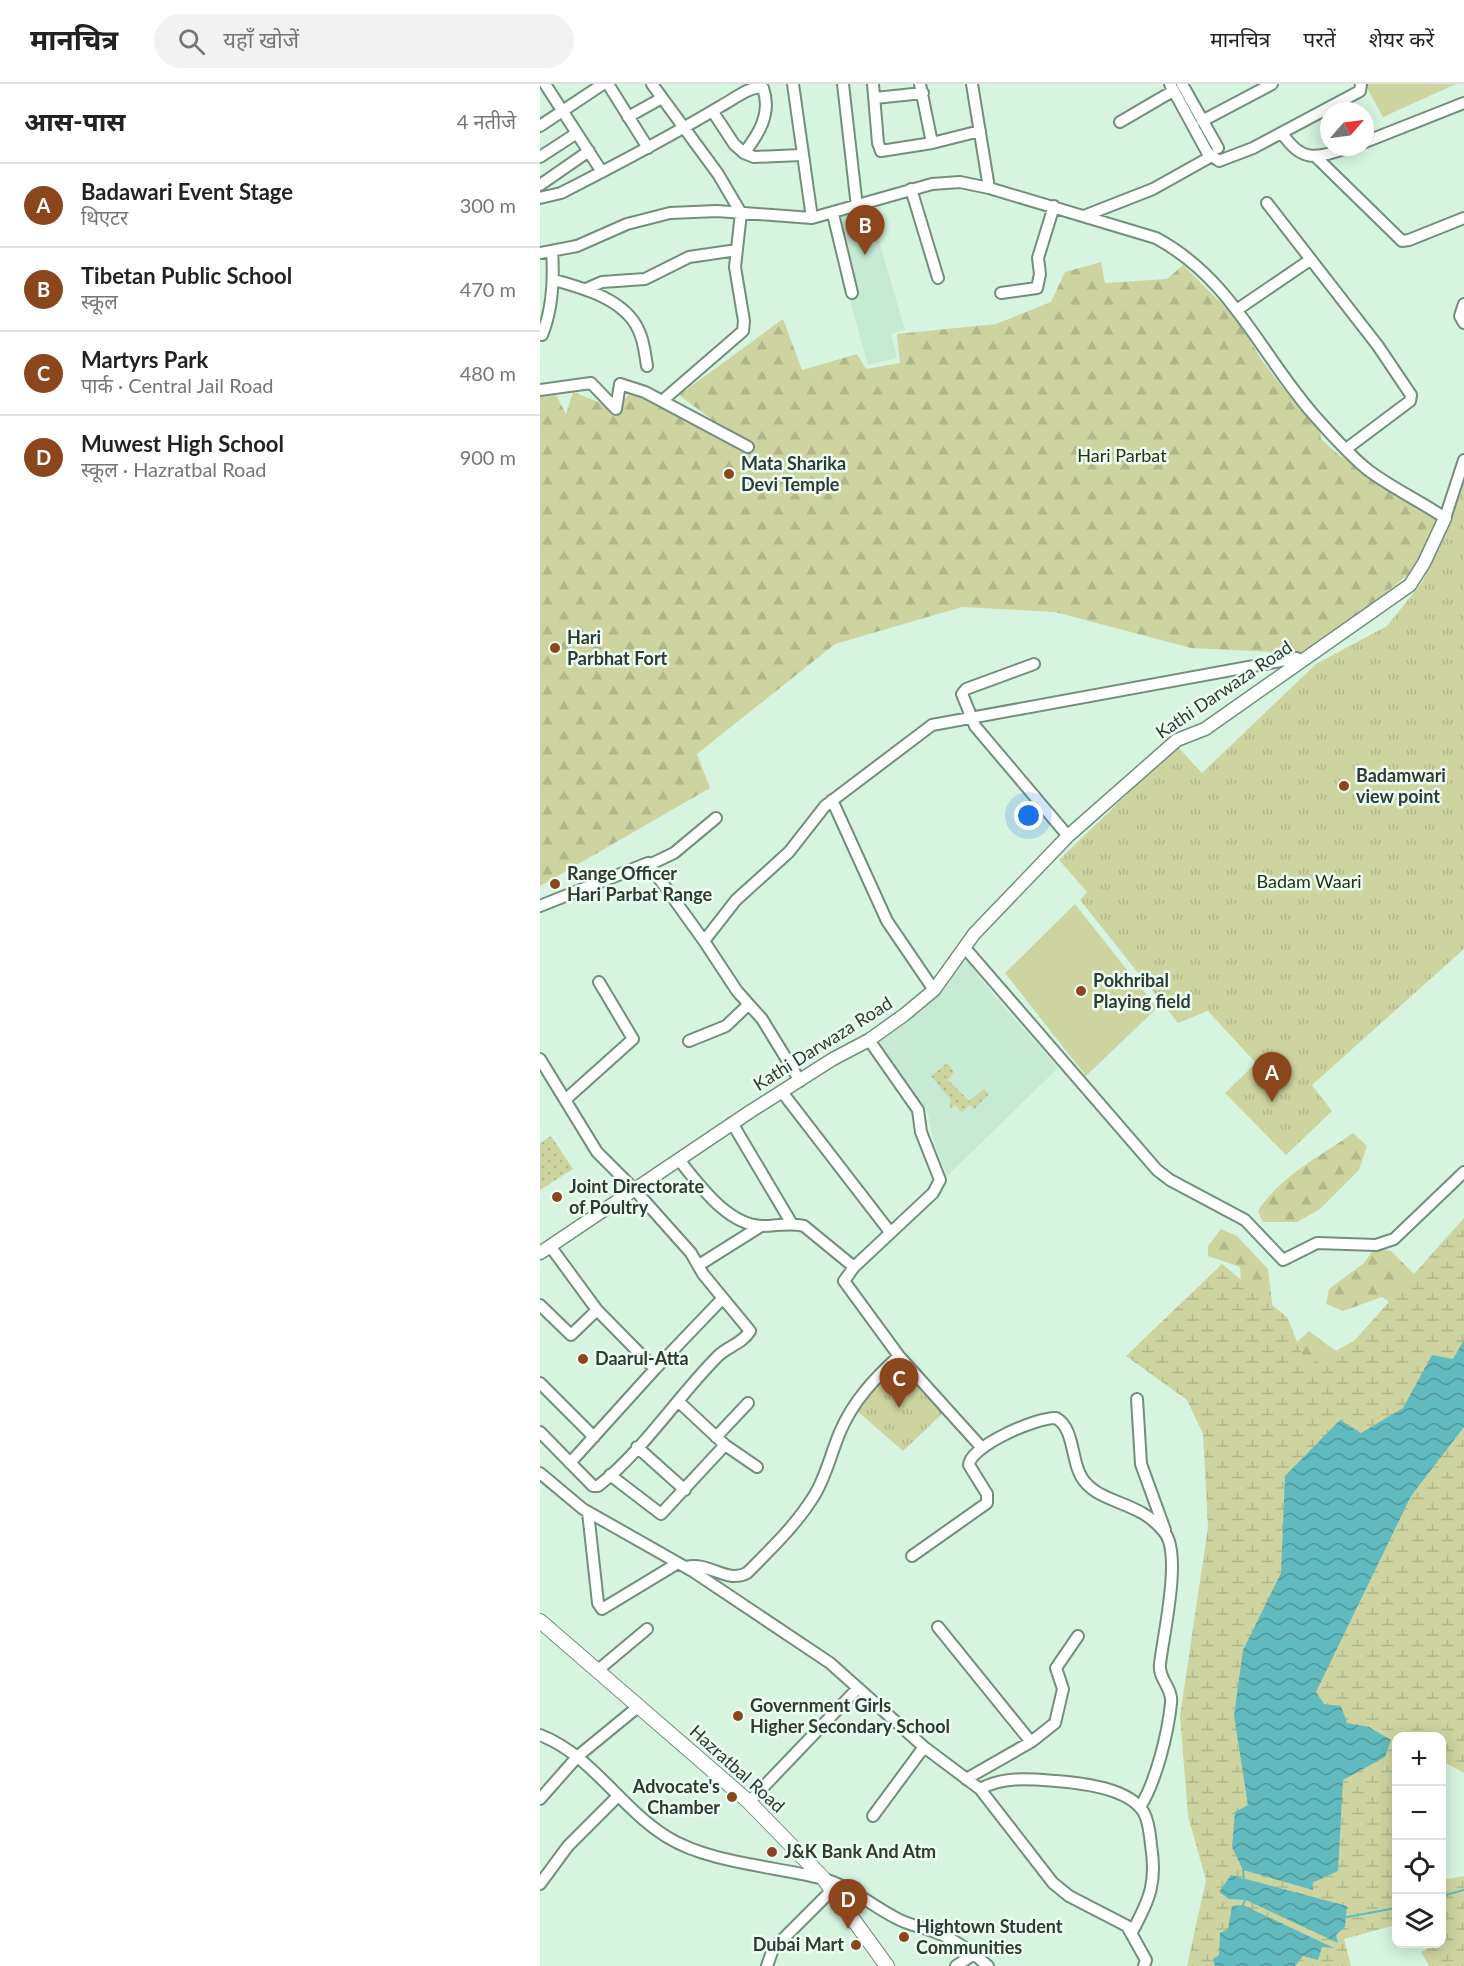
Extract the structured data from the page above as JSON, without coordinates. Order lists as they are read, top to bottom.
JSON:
{
  "streets": {
    "main road": ["Hazratbal Road"],
    "street": ["Kathi Darwaza Road"]
  },
  "parks": ["Hari Parbat", "Badam Waari"],
  "places": [
    "Mata Sharika Devi Temple",
    "Hari Parbhat Fort",
    "Badamwari view point",
    "Range Officer Hari Parbat Range",
    "Pokhribal Playing field",
    "Joint Directorate of Poultry",
    "Daarul-Atta",
    "Government Girls Higher Secondary School",
    "Advocate's Chamber",
    "J&K Bank And Atm",
    "Hightown Student Communities",
    "Dubai Mart"
  ],
  "north": "top right",
  "page": {
    "header": "मानचित्र",
    "search": "यहाँ खोजें",
    "nav": ["मानचित्र", "परतें", "शेयर करें"],
    "heading": ["आस-पास", "4 नतीजे"],
    "list": [
      {
        "mark": "A",
        "name": "Badawari Event Stage",
        "note": "थिएटर",
        "value": "300 m"
      },
      {
        "mark": "B",
        "name": "Tibetan Public School",
        "note": "स्कूल",
        "value": "470 m"
      },
      {
        "mark": "C",
        "name": "Martyrs Park",
        "note": "पार्क · Central Jail Road",
        "value": "480 m"
      },
      {
        "mark": "D",
        "name": "Muwest High School",
        "note": "स्कूल · Hazratbal Road",
        "value": "900 m"
      }
    ],
    "pins": [
      "B",
      "A",
      "C",
      "D"
    ],
    "map_buttons": ["+", "−"]
  }
}
